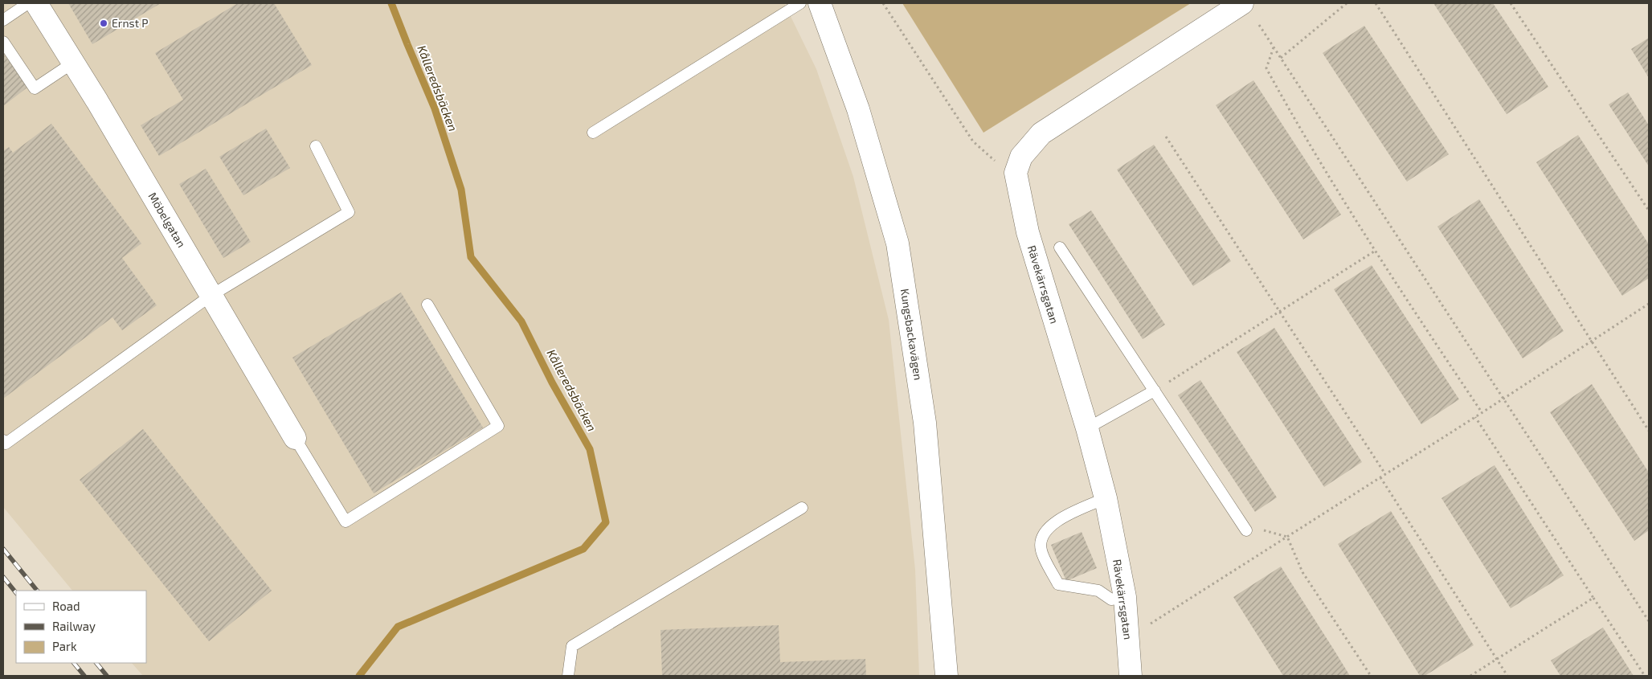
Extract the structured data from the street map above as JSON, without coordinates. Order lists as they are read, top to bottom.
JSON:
{
  "streets": {
    "street": ["Möbelgatan", "Rävekärrsgatan", "Kungsbackavägen"]
  },
  "water": ["Kålleredsbäcken"],
  "places": ["Ernst P"],
  "legend": ["Road", "Railway", "Park"]
}
